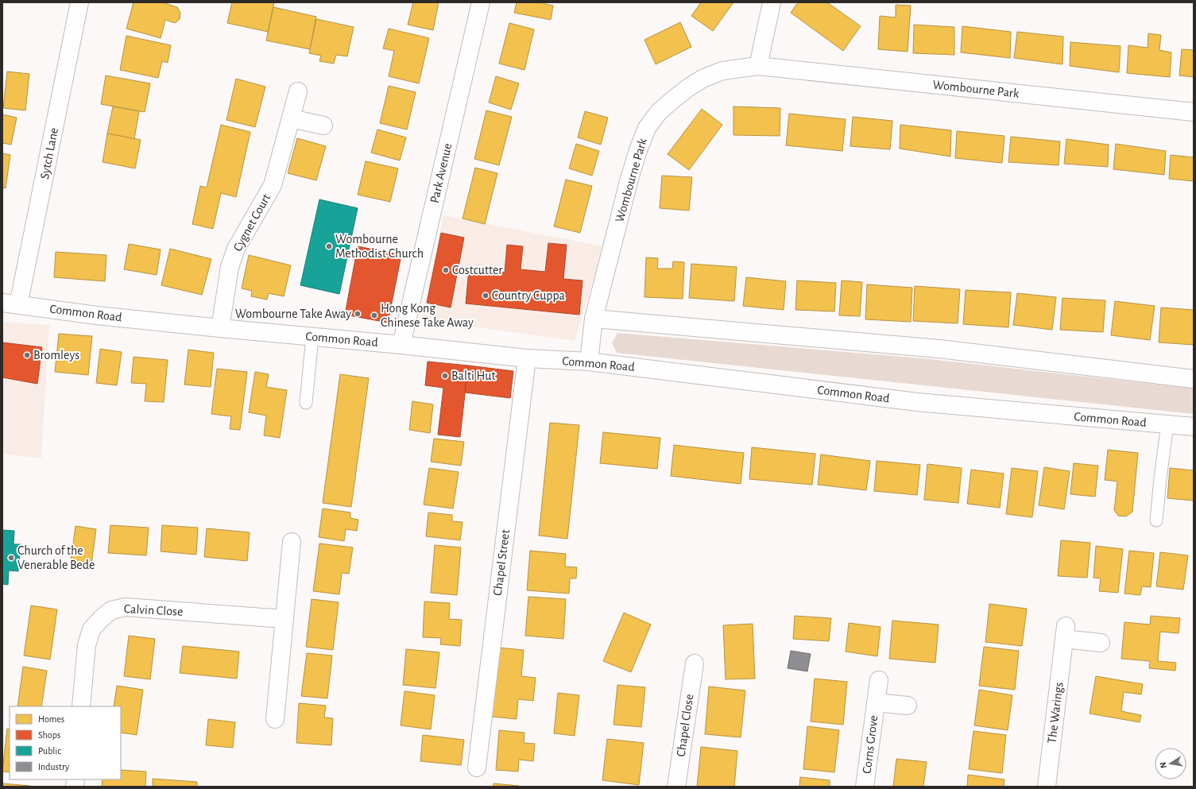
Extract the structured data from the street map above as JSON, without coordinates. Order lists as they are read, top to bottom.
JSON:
{
  "streets": {
    "street": [
      "Wombourne Park",
      "Sytch Lane",
      "Park Avenue",
      "Cygnet Court",
      "Common Road",
      "Chapel Street",
      "Calvin Close",
      "The Warings",
      "Chapel Close",
      "Corns Grove"
    ]
  },
  "crossings": [
    ["Wombourne Park", "Common Road"],
    ["Sytch Lane", "Common Road"],
    ["Park Avenue", "Common Road"],
    ["Cygnet Court", "Common Road"],
    ["Common Road", "Chapel Street"]
  ],
  "places": [
    "Wombourne Methodist Church",
    "Costcutter",
    "Country Cuppa",
    "Wombourne Take Away",
    "Hong Kong Chinese Take Away",
    "Bromleys",
    "Balti Hut",
    "Church of the Venerable Bede"
  ],
  "legend": [
    "Homes",
    "Shops",
    "Public",
    "Industry"
  ],
  "north": "left"
}
